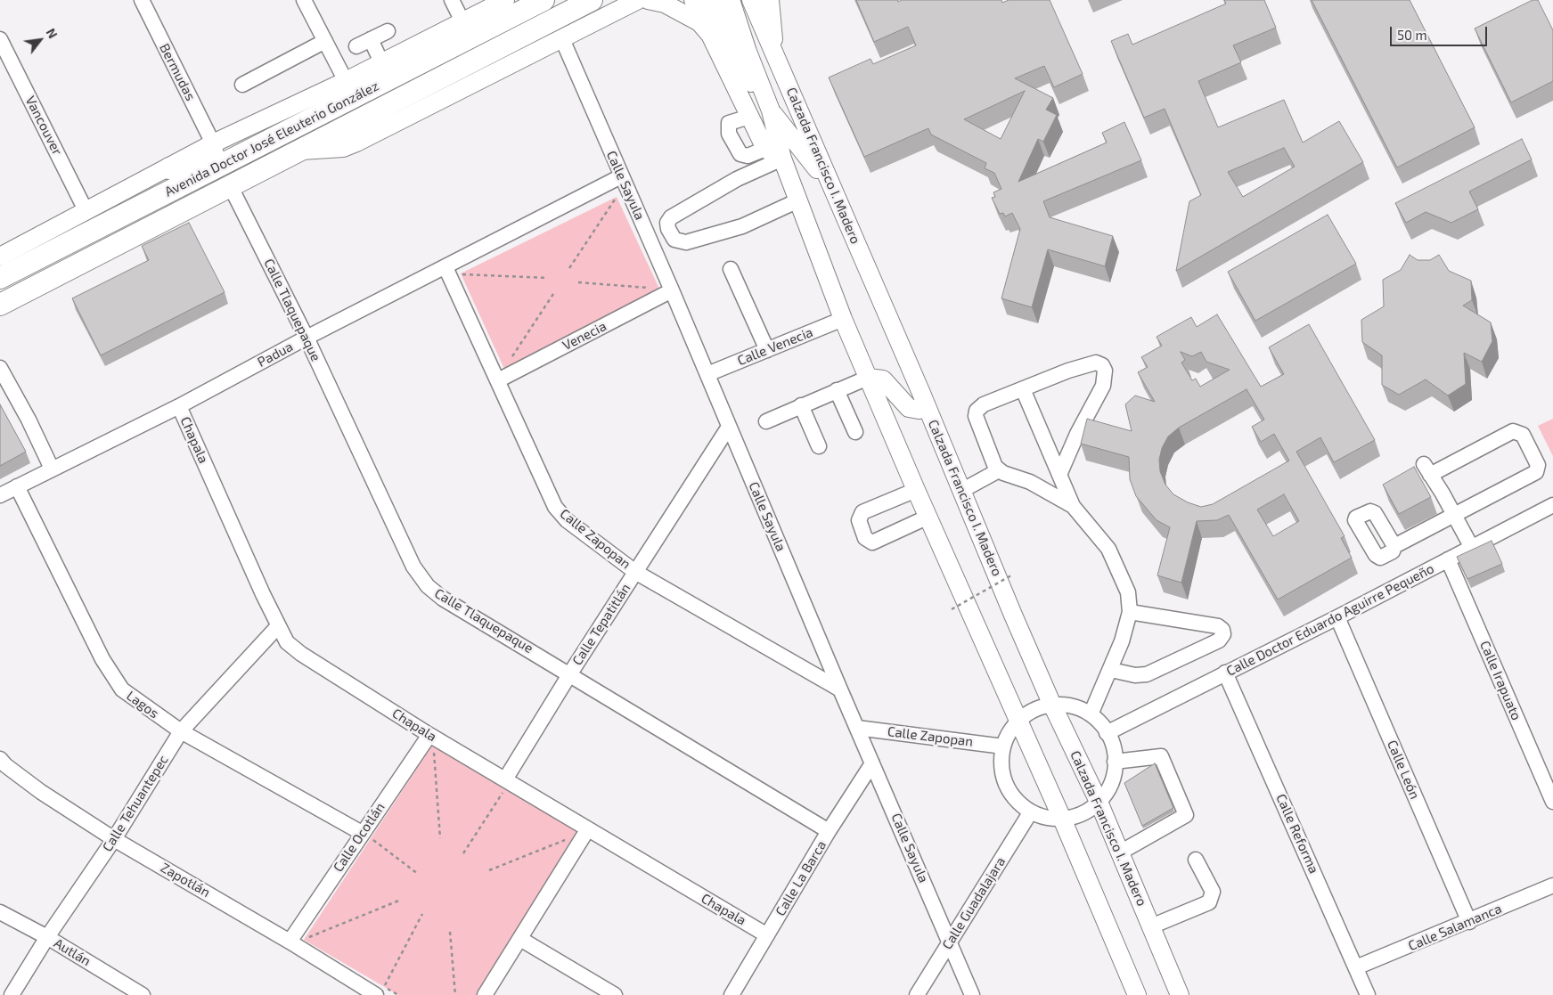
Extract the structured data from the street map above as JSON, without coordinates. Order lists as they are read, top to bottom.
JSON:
{
  "streets": {
    "highway": ["Avenida Doctor José Eleuterio González"],
    "main road": ["Calzada Francisco I. Madero"],
    "street": [
      "Bermudas",
      "Vancouver",
      "Calle Sayula",
      "Calle Tlaquepaque",
      "Venecia",
      "Calle Venecia",
      "Padua",
      "Chapala",
      "Calle Zapopan",
      "Calle Doctor Eduardo Aguirre Pequeño",
      "Calle Tepatitlán",
      "Calle Irapuato",
      "Lagos",
      "Calle León",
      "Calle Tehuantepec",
      "Calle Reforma",
      "Calle Ocotlán",
      "Calle La Barca",
      "Zapotlán",
      "Calle Guadalajara",
      "Calle Salamanca",
      "Autlán"
    ]
  },
  "crossings": [
    ["Bermudas", "Avenida Doctor José Eleuterio González"],
    ["Vancouver", "Avenida Doctor José Eleuterio González"],
    ["Avenida Doctor José Eleuterio González", "Calle Sayula"],
    ["Avenida Doctor José Eleuterio González", "Calle Tlaquepaque"],
    ["Calzada Francisco I. Madero", "Calle Venecia"],
    ["Calle Sayula", "Venecia"],
    ["Calle Sayula", "Calle Venecia"],
    ["Calle Sayula", "Padua"],
    ["Calle Sayula", "Calle Zapopan"],
    ["Calle Sayula", "Calle Tepatitlán"],
    ["Calle Sayula", "Calle La Barca"],
    ["Calle Sayula", "Calle Guadalajara"],
    ["Calle Tlaquepaque", "Padua"],
    ["Calle Tlaquepaque", "Calle Tepatitlán"],
    ["Calle Tlaquepaque", "Calle La Barca"],
    ["Venecia", "Calle Zapopan"],
    ["Padua", "Chapala"],
    ["Padua", "Calle Zapopan"],
    ["Padua", "Lagos"],
    ["Chapala", "Calle Tepatitlán"],
    ["Chapala", "Calle Tehuantepec"],
    ["Chapala", "Calle Ocotlán"],
    ["Chapala", "Calle La Barca"],
    ["Calle Zapopan", "Calle Tepatitlán"],
    ["Calle Doctor Eduardo Aguirre Pequeño", "Calle Irapuato"],
    ["Calle Doctor Eduardo Aguirre Pequeño", "Calle León"],
    ["Calle Doctor Eduardo Aguirre Pequeño", "Calle Reforma"],
    ["Lagos", "Calle Tehuantepec"],
    ["Lagos", "Calle Ocotlán"],
    ["Calle León", "Calle Salamanca"],
    ["Calle Tehuantepec", "Zapotlán"],
    ["Calle Tehuantepec", "Autlán"],
    ["Calle Reforma", "Calle Salamanca"],
    ["Calle Ocotlán", "Zapotlán"]
  ],
  "scale_bar": "50 m",
  "north": "top right"
}
